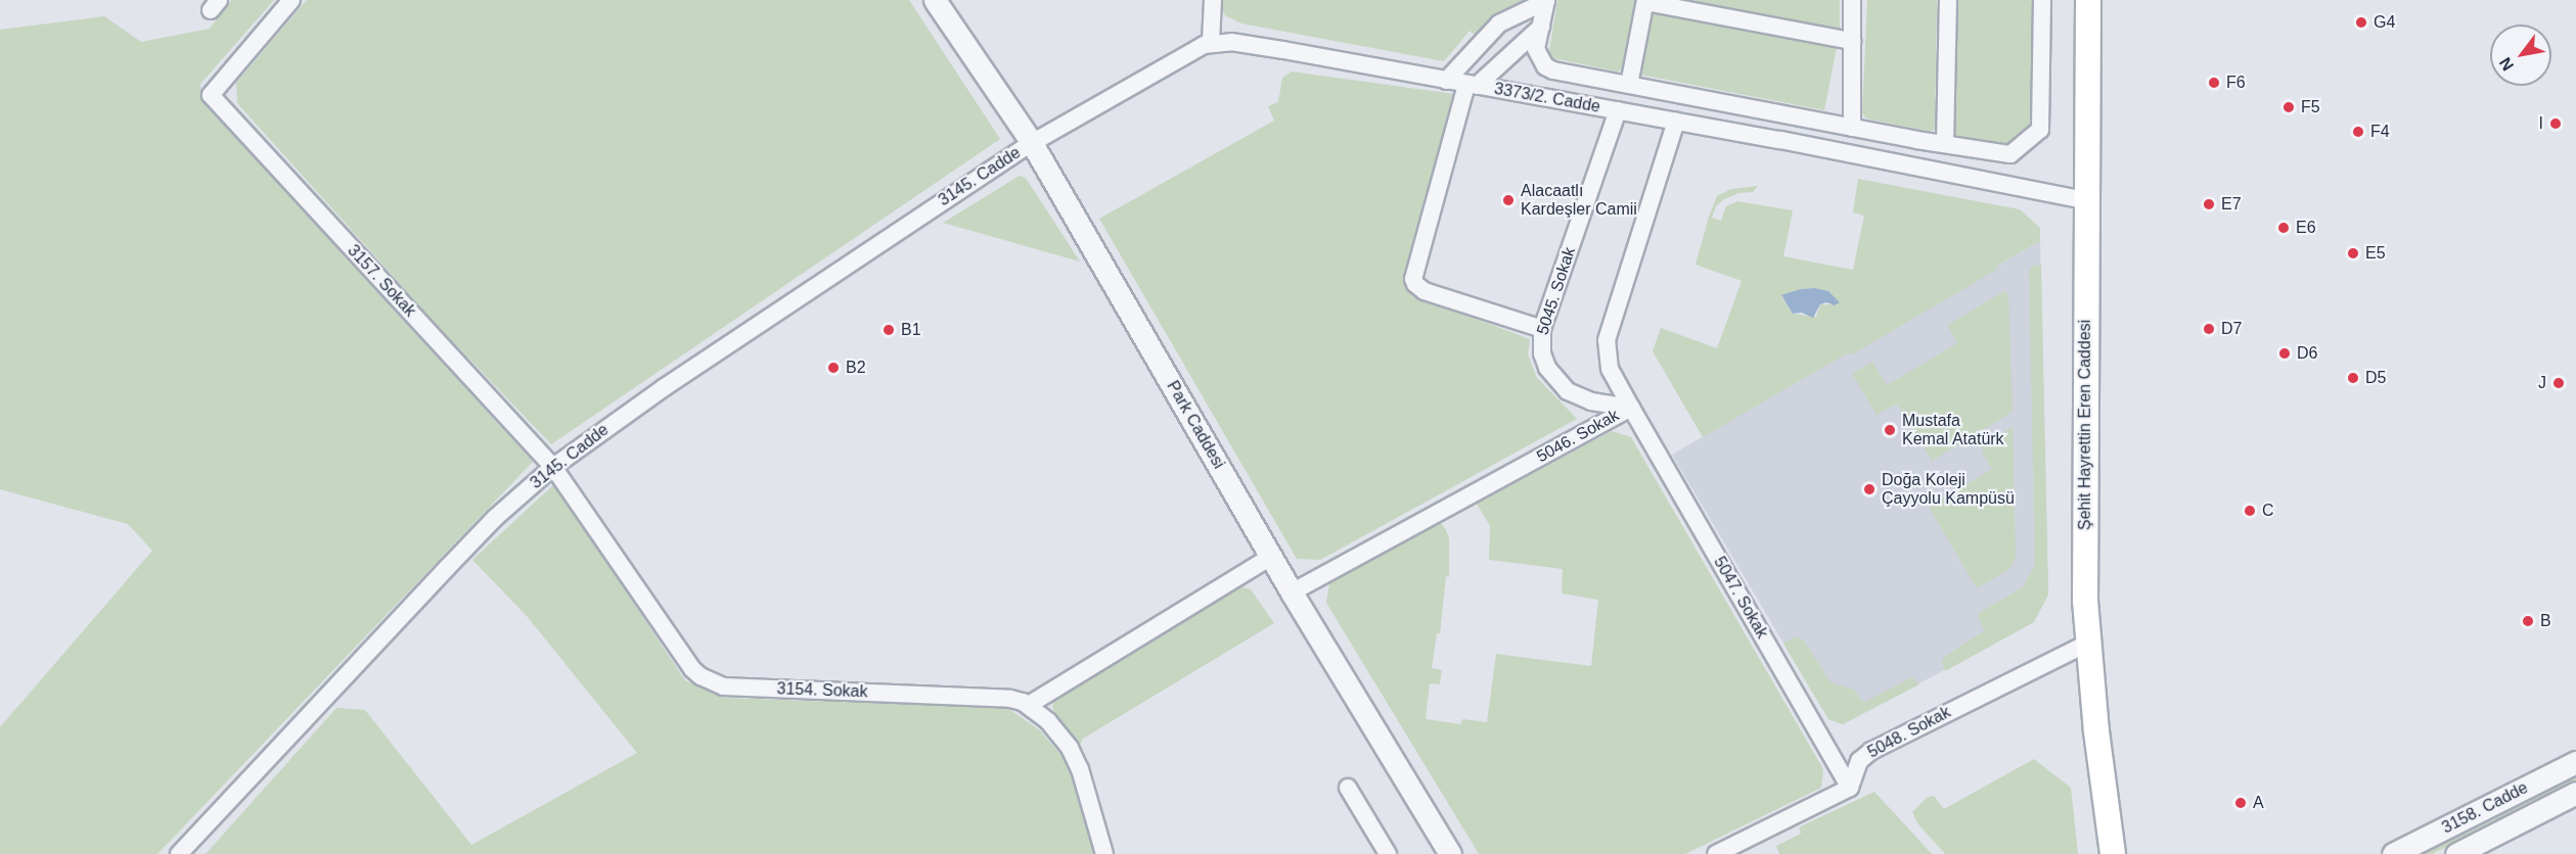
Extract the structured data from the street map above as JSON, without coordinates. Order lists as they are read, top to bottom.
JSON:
{
  "streets": {
    "main road": ["Şehit Hayrettin Eren Caddesi"],
    "street": [
      "3373/2. Cadde",
      "3145. Cadde",
      "3157. Sokak",
      "5045. Sokak",
      "Park Caddesi",
      "5046. Sokak",
      "5047. Sokak",
      "3154. Sokak",
      "5048. Sokak",
      "3158. Cadde"
    ]
  },
  "crossings": [
    ["3373/2. Cadde", "3145. Cadde"],
    ["3373/2. Cadde", "5045. Sokak"],
    ["3373/2. Cadde", "Park Caddesi"],
    ["3373/2. Cadde", "Şehit Hayrettin Eren Caddesi"],
    ["3373/2. Cadde", "5046. Sokak"],
    ["3145. Cadde", "3157. Sokak"],
    ["3145. Cadde", "Park Caddesi"],
    ["3145. Cadde", "3154. Sokak"],
    ["3157. Sokak", "3154. Sokak"],
    ["5045. Sokak", "5046. Sokak"],
    ["5045. Sokak", "5047. Sokak"],
    ["Park Caddesi", "5046. Sokak"],
    ["Şehit Hayrettin Eren Caddesi", "5048. Sokak"],
    ["5046. Sokak", "5047. Sokak"],
    ["5047. Sokak", "5048. Sokak"]
  ],
  "places": [
    "G4",
    "F6",
    "F5",
    "I",
    "F4",
    "Alacaatlı Kardeşler Camii",
    "E7",
    "E6",
    "E5",
    "D7",
    "B1",
    "D6",
    "B2",
    "D5",
    "J",
    "Mustafa Kemal Atatürk",
    "Doğa Koleji Çayyolu Kampüsü",
    "C",
    "B",
    "A"
  ],
  "north": "bottom left"
}
